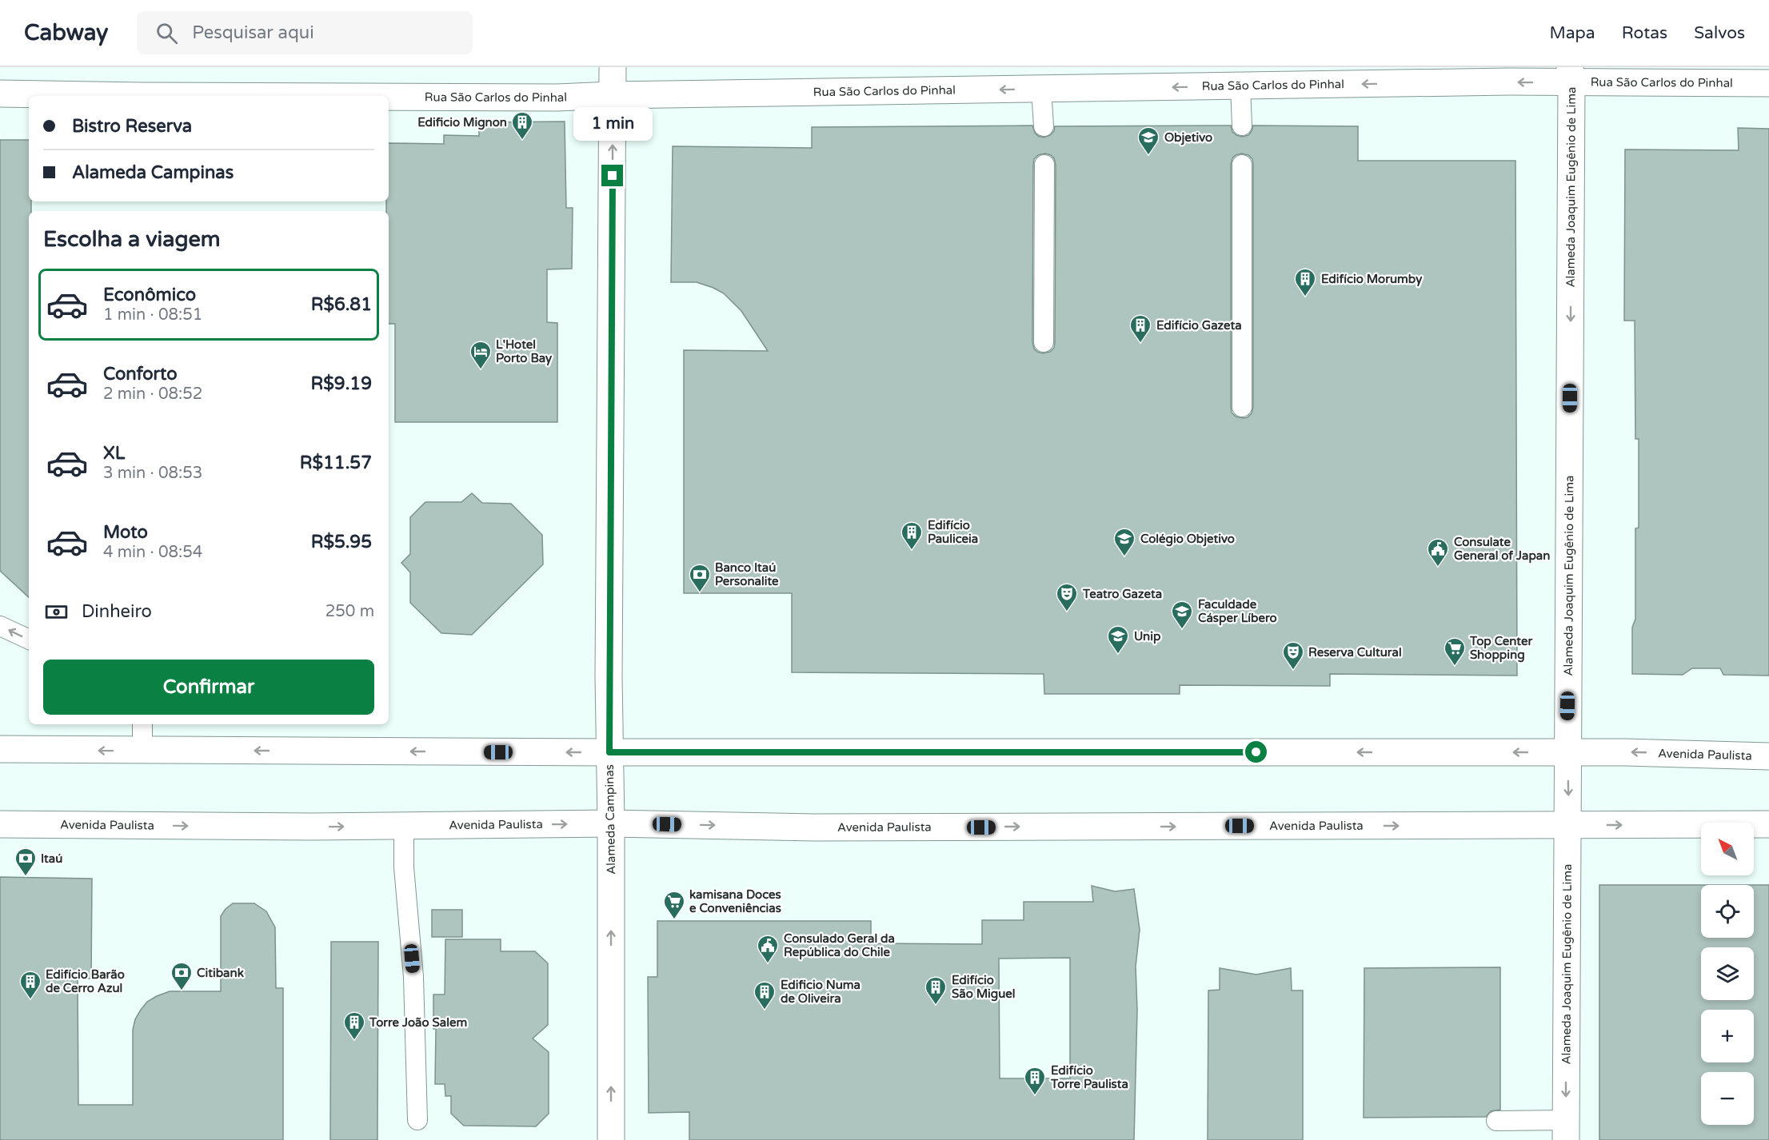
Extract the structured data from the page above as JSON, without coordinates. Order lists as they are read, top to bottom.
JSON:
{
  "streets": {
    "street": [
      "Rua São Carlos do Pinhal",
      "Alameda Joaquim Eugênio de Lima",
      "Avenida Paulista",
      "Alameda Campinas"
    ]
  },
  "crossings": [
    ["Rua São Carlos do Pinhal", "Alameda Joaquim Eugênio de Lima"],
    ["Rua São Carlos do Pinhal", "Alameda Campinas"],
    ["Alameda Joaquim Eugênio de Lima", "Avenida Paulista"],
    ["Avenida Paulista", "Alameda Campinas"]
  ],
  "one_way": ["Rua São Carlos do Pinhal", "Alameda Joaquim Eugênio de Lima", "Alameda Campinas"],
  "places": {
    "building": [
      "Edificio Mignon",
      "Edifício Morumby",
      "Edifício Gazeta",
      "Edifício Pauliceia",
      "Edifício Barão de Cerro Azul",
      "Edifício São Miguel",
      "Edificio Numa de Oliveira",
      "Torre João Salem",
      "Edifício Torre Paulista"
    ],
    "school or university": [
      "Objetivo",
      "Colégio Objetivo",
      "Faculdade Cásper Líbero",
      "Unip"
    ],
    "hotel": ["L'Hotel Porto Bay"],
    "public building": ["Consulate General of Japan", "Consulado Geral da República do Chile"],
    "bank": ["Banco Itaú Personalite", "Itaú", "Citibank"],
    "theatre": ["Teatro Gazeta", "Reserva Cultural"],
    "supermarket": ["Top Center Shopping", "kamisana Doces e Conveniências"]
  },
  "north": "top left",
  "page": {
    "header": "Cabway",
    "search": "Pesquisar aqui",
    "nav": ["Mapa", "Rotas", "Salvos"],
    "banner": ["Bistro Reserva", "Alameda Campinas"],
    "bubble": "1 min",
    "heading": "Escolha a viagem",
    "list": [
      {
        "name": "Econômico",
        "note": "1 min · 08:51",
        "value": "R$6.81"
      },
      {
        "name": "Conforto",
        "note": "2 min · 08:52",
        "value": "R$9.19"
      },
      {
        "name": "XL",
        "note": "3 min · 08:53",
        "value": "R$11.57"
      },
      {
        "name": "Moto",
        "note": "4 min · 08:54",
        "value": "R$5.95"
      }
    ],
    "pay": ["Dinheiro", "250 m"],
    "buttons": "Confirmar",
    "map_buttons": ["+", "−"]
  }
}
